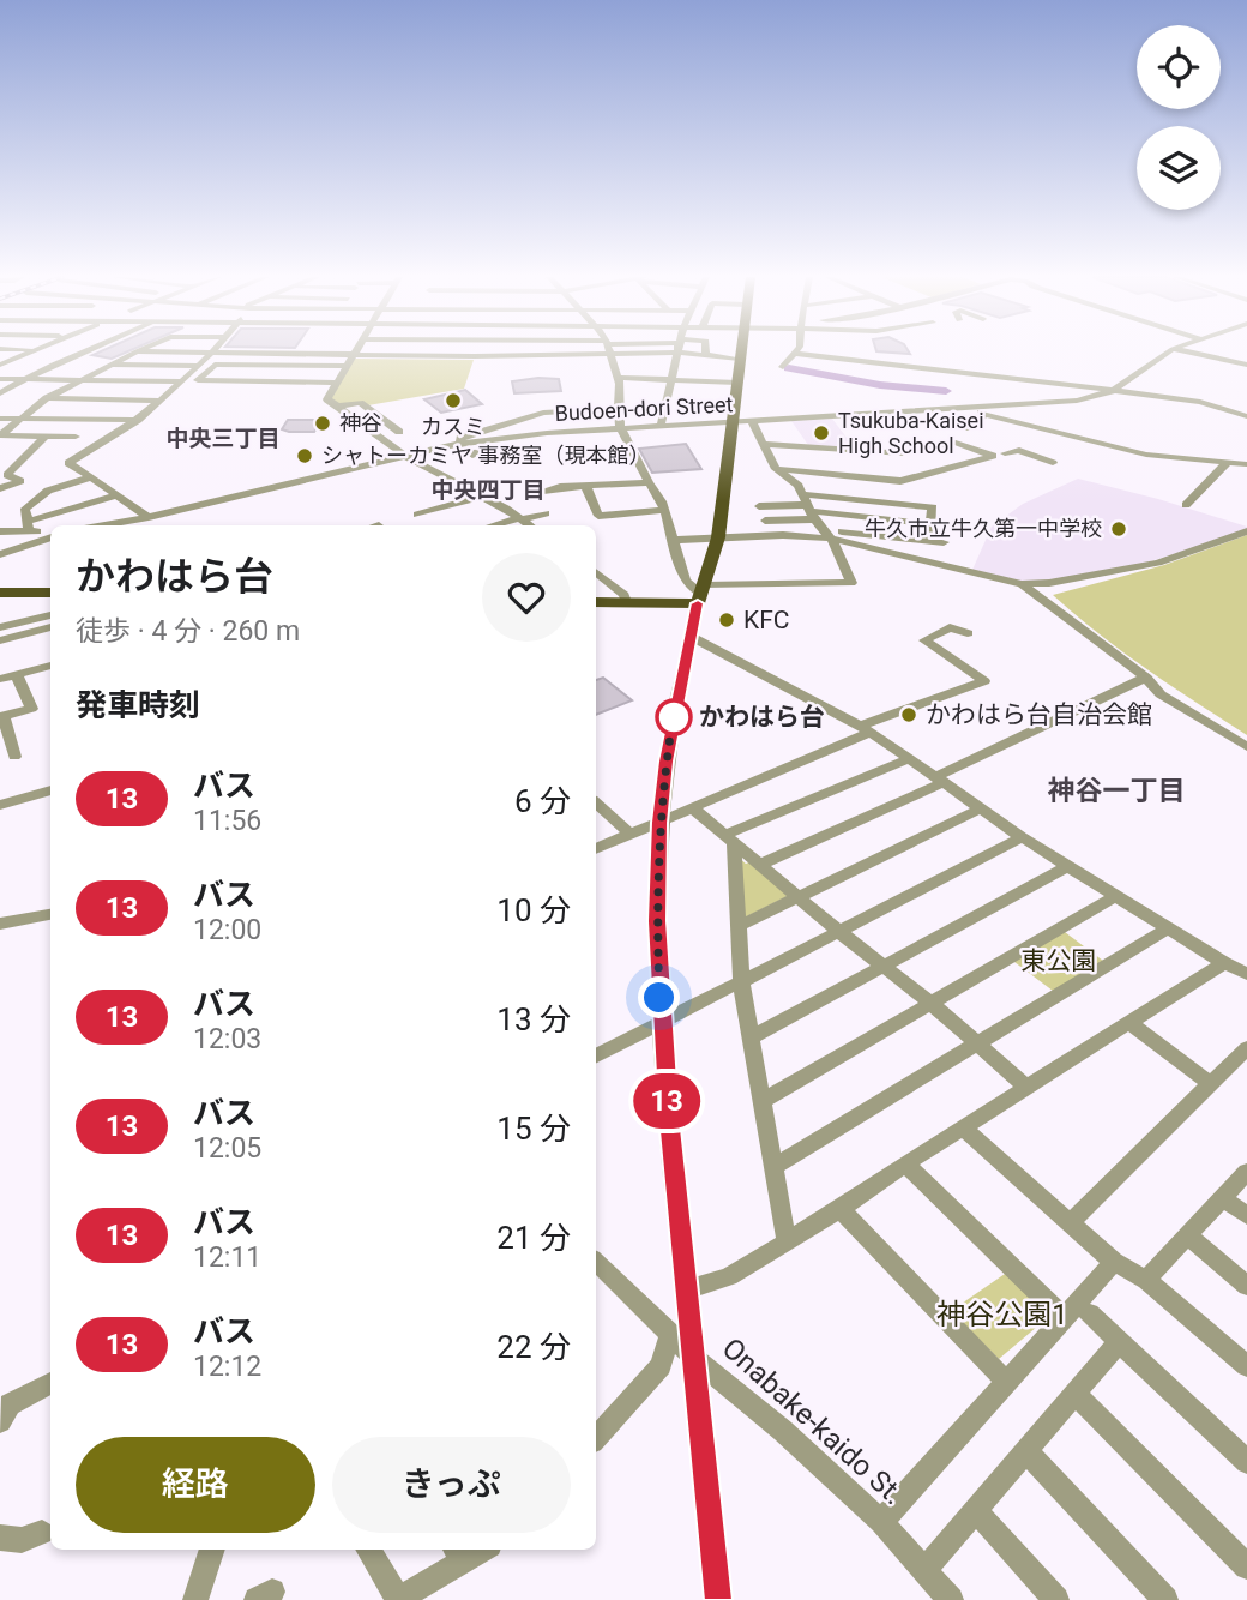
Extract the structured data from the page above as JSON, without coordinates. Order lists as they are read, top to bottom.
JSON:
{
  "streets": {
    "street": ["Budoen-dori Street", "Onabake-kaido St."]
  },
  "districts": ["中央三丁目", "中央四丁目", "神谷一丁目"],
  "parks": ["東公園", "神谷公園1"],
  "places": [
    "カスミ",
    "神谷",
    "Tsukuba-Kaisei High School",
    "シャトーカミヤ 事務室（現本館）",
    "牛久市立牛久第一中学校",
    "KFC",
    "かわはら台自治会館",
    "かわはら台"
  ],
  "lines": ["bus line 13"],
  "page": {
    "on_map": "13",
    "heading": [
      ["かわはら台", "徒歩 · 4 分 · 260 m"],
      "発車時刻"
    ],
    "list": [
      {
        "mark": "13",
        "name": "バス",
        "note": "11:56",
        "value": "6 分"
      },
      {
        "mark": "13",
        "name": "バス",
        "note": "12:00",
        "value": "10 分"
      },
      {
        "mark": "13",
        "name": "バス",
        "note": "12:03",
        "value": "13 分"
      },
      {
        "mark": "13",
        "name": "バス",
        "note": "12:05",
        "value": "15 分"
      },
      {
        "mark": "13",
        "name": "バス",
        "note": "12:11",
        "value": "21 分"
      },
      {
        "mark": "13",
        "name": "バス",
        "note": "12:12",
        "value": "22 分"
      }
    ],
    "buttons": ["経路", "きっぷ"]
  }
}
